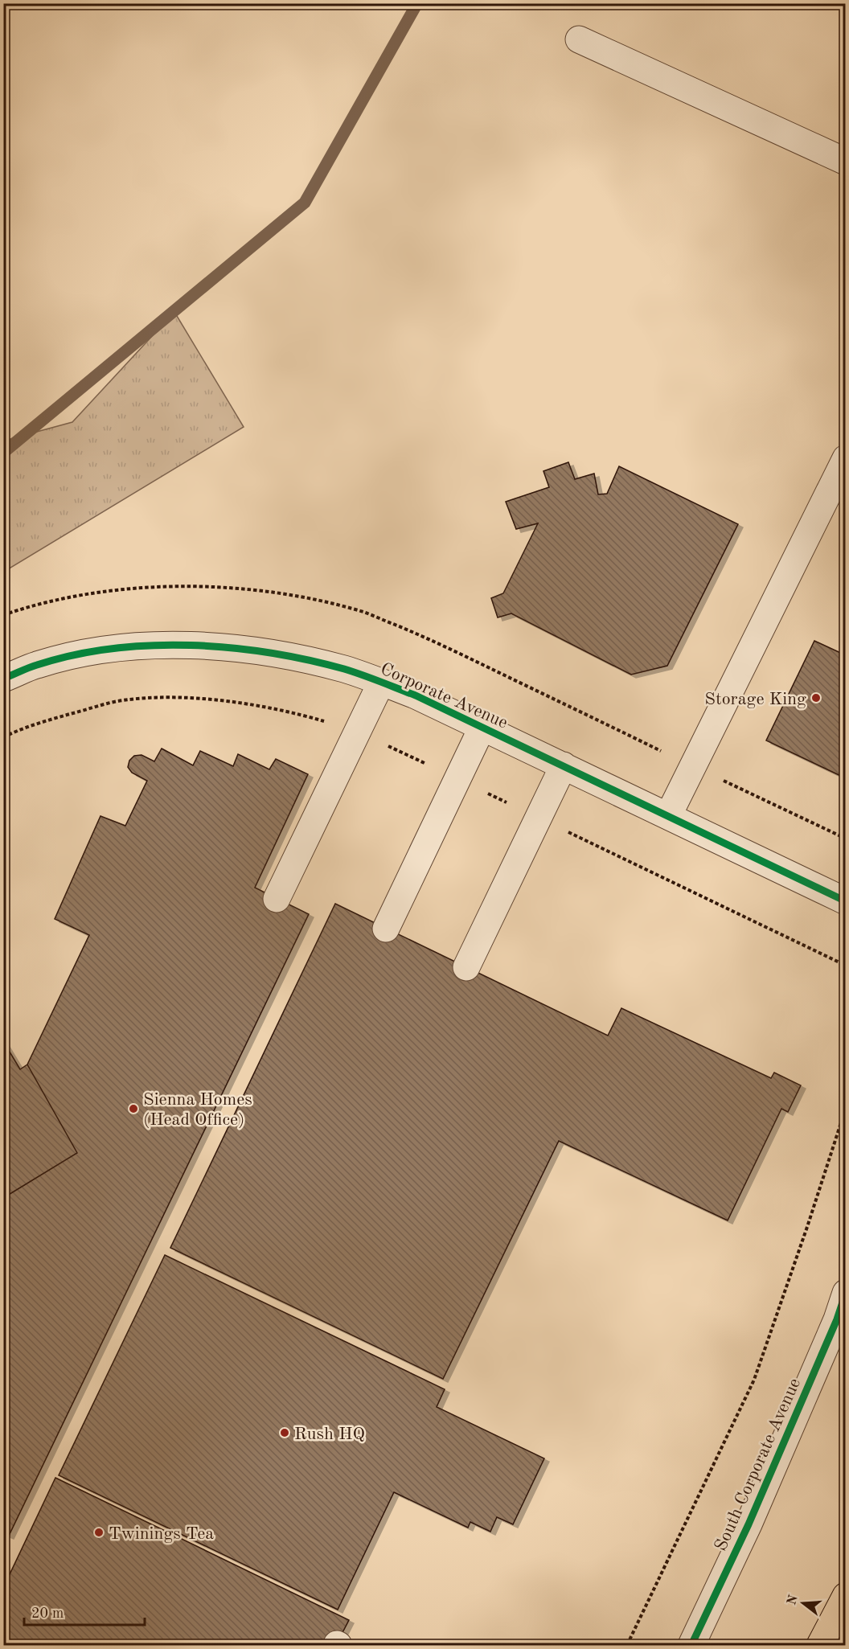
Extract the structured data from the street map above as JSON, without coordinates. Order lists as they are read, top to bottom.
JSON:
{
  "streets": {
    "street": ["Corporate Avenue", "South Corporate Avenue"]
  },
  "places": [
    "Storage King",
    "Sienna Homes (Head Office)",
    "Rush HQ",
    "Twinings Tea"
  ],
  "scale_bar": "20 m",
  "north": "left"
}
